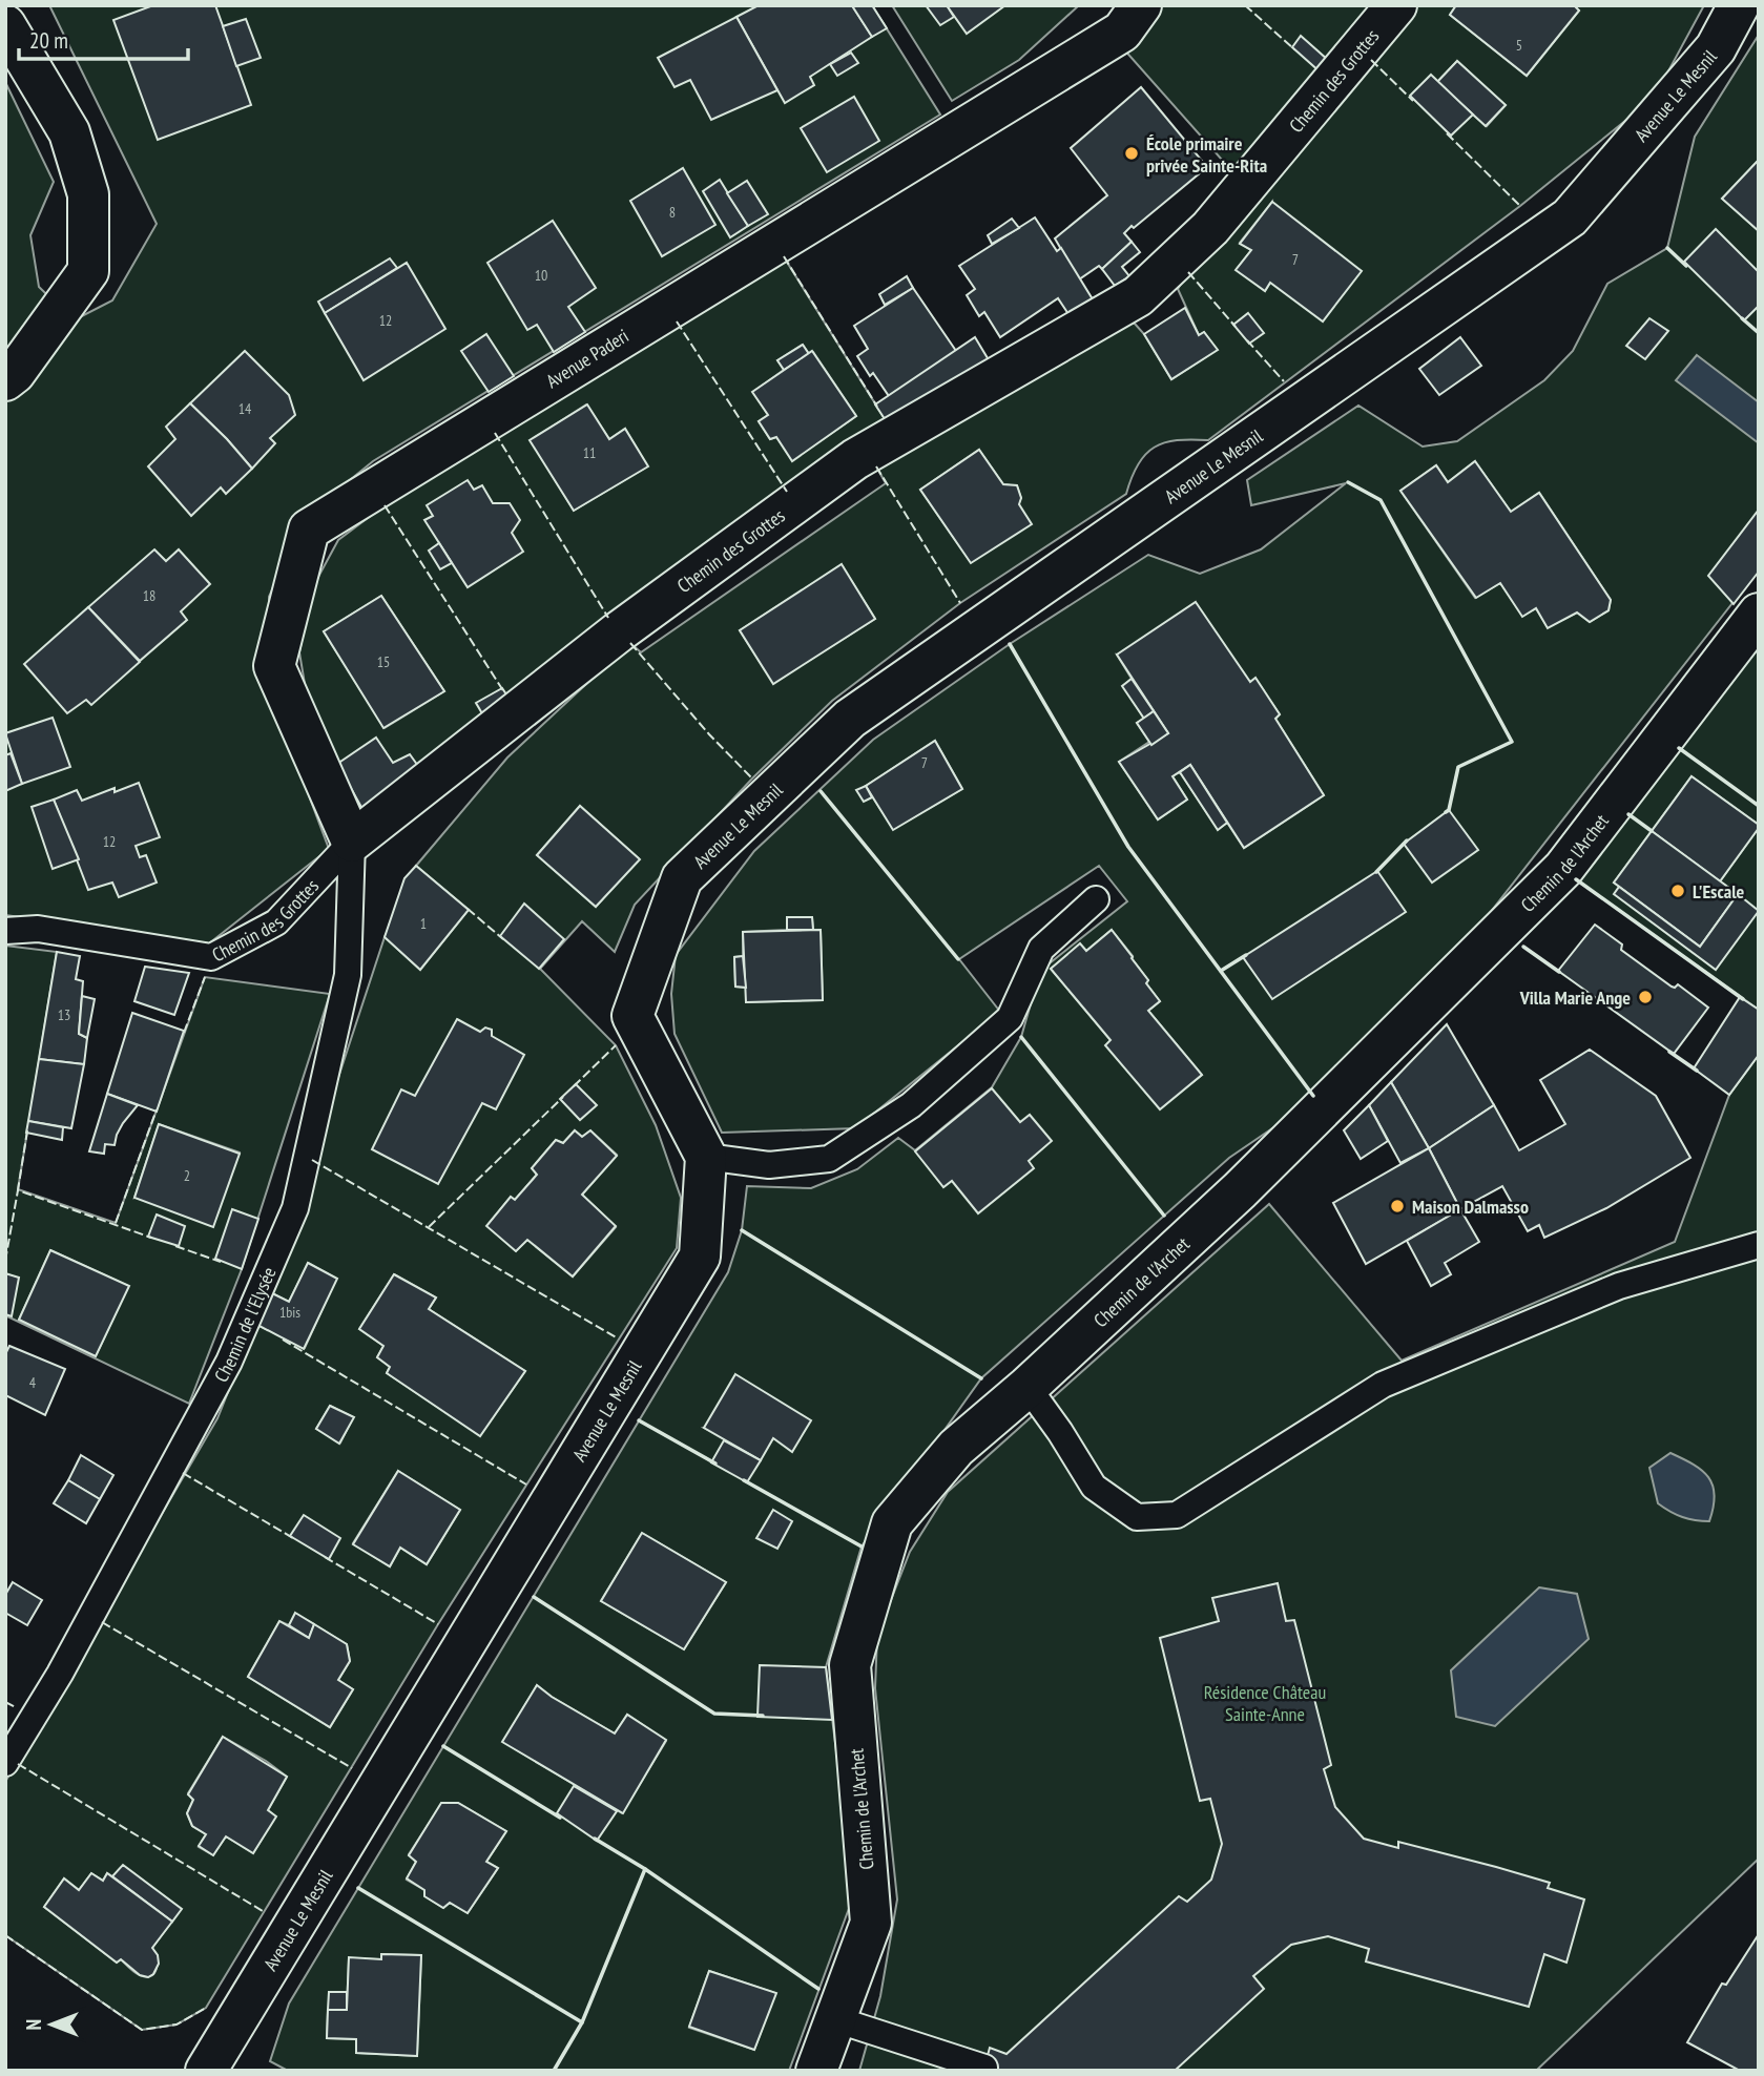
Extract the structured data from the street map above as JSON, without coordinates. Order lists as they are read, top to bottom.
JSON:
{
  "streets": {
    "street": [
      "Chemin des Grottes",
      "Avenue Le Mesnil",
      "Avenue Paderi",
      "Chemin de l'Archet"
    ],
    "lane": ["Chemin de l'Elysée"]
  },
  "crossings": [
    ["Chemin des Grottes", "Avenue Paderi"],
    ["Chemin des Grottes", "Chemin de l'Elysée"],
    ["Avenue Paderi", "Chemin de l'Elysée"]
  ],
  "parks": ["Résidence Château Sainte-Anne"],
  "places": [
    "École primaire privée Sainte-Rita",
    "L'Escale",
    "Villa Marie Ange",
    "Maison Dalmasso"
  ],
  "house_numbers": [
    "5",
    "8",
    "7",
    "10",
    "12",
    "14",
    "11",
    "18",
    "15",
    "7",
    "12",
    "1",
    "13",
    "2",
    "1bis",
    "4"
  ],
  "scale_bar": "20 m",
  "north": "left"
}
